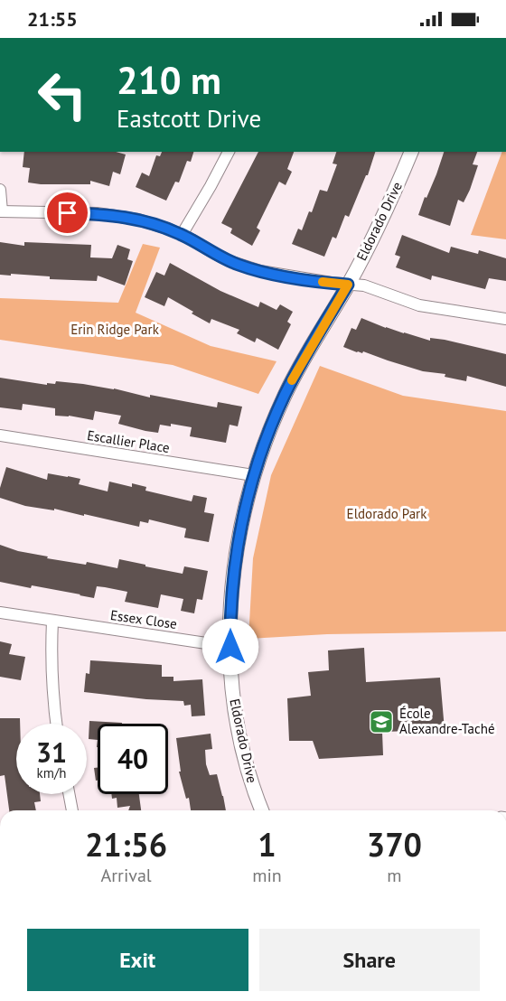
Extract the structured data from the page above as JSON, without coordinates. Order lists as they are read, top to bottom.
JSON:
{
  "streets": {
    "street": ["Eldorado Drive", "Escallier Place", "Essex Close"]
  },
  "crossings": [
    ["Eldorado Drive", "Escallier Place"],
    ["Eldorado Drive", "Essex Close"]
  ],
  "parks": ["Erin Ridge Park", "Eldorado Park"],
  "places": {
    "school or university": ["École Alexandre-Taché"]
  },
  "page": {
    "status": "21:55",
    "turn": ["210 m", "Eastcott Drive"],
    "speed": "31 km/h",
    "limit": "40",
    "eta": [
      "21:56",
      "Arrival",
      "1",
      "min",
      "370",
      "m"
    ],
    "buttons": ["Exit", "Share"]
  }
}
